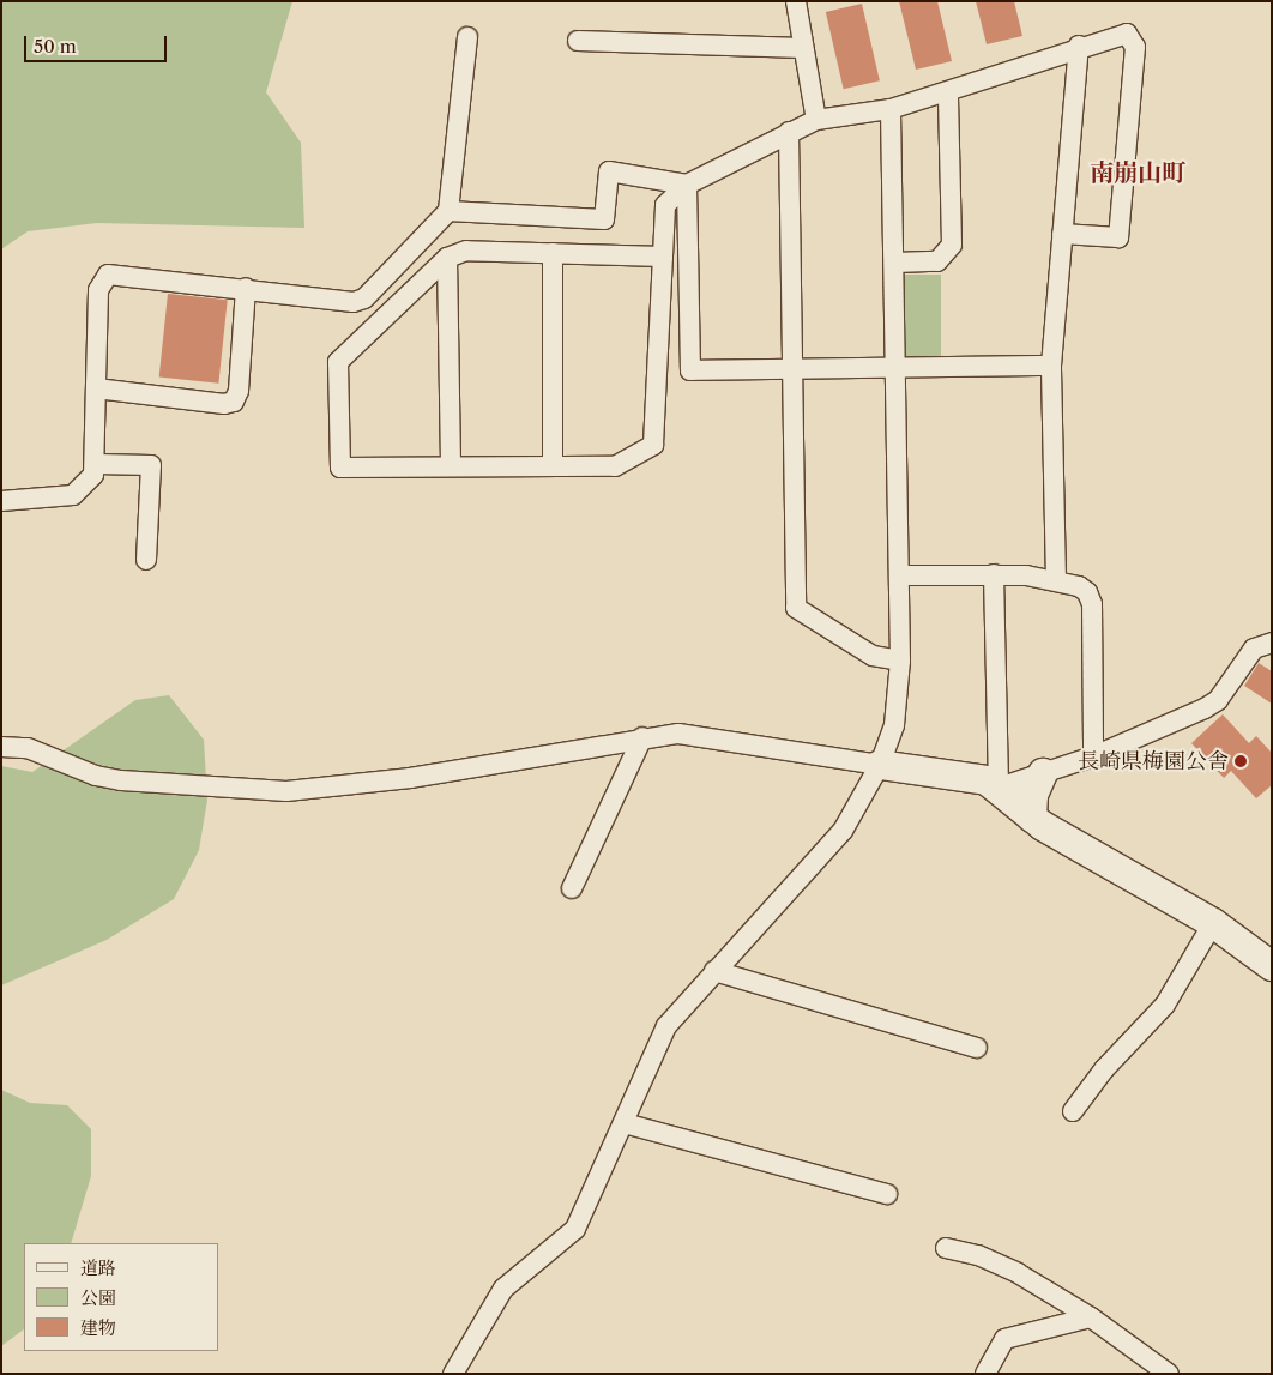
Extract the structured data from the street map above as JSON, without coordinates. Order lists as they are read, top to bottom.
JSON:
{
  "districts": ["南崩山町"],
  "places": ["長崎県梅園公舎"],
  "legend": ["道路", "公園", "建物"],
  "scale_bar": "50 m"
}
